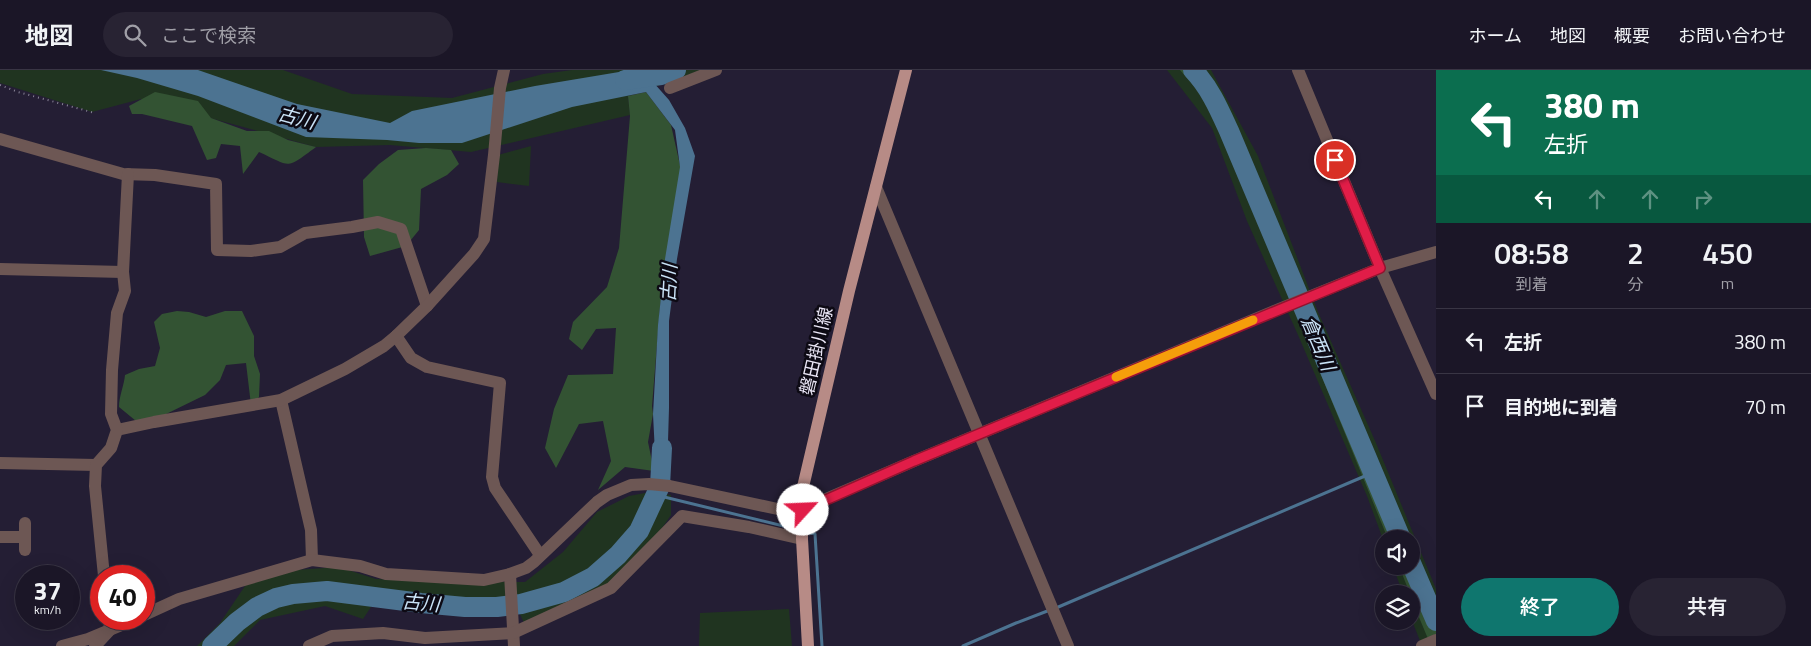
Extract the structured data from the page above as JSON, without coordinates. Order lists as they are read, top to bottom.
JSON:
{
  "streets": {
    "main road": ["磐田掛川線"]
  },
  "water": ["古川", "倉西川"],
  "page": {
    "header": "地図",
    "search": "ここで検索",
    "nav": [
      "ホーム",
      "地図",
      "概要",
      "お問い合わせ"
    ],
    "turn": ["380 m", "左折"],
    "eta": [
      "08:58",
      "到着",
      "2",
      "分",
      "450",
      "m"
    ],
    "list": [
      {
        "name": "左折",
        "value": "380 m"
      },
      {
        "name": "目的地に到着",
        "value": "70 m"
      }
    ],
    "speed": "37 km/h",
    "limit": "40",
    "buttons": ["終了", "共有"]
  }
}
